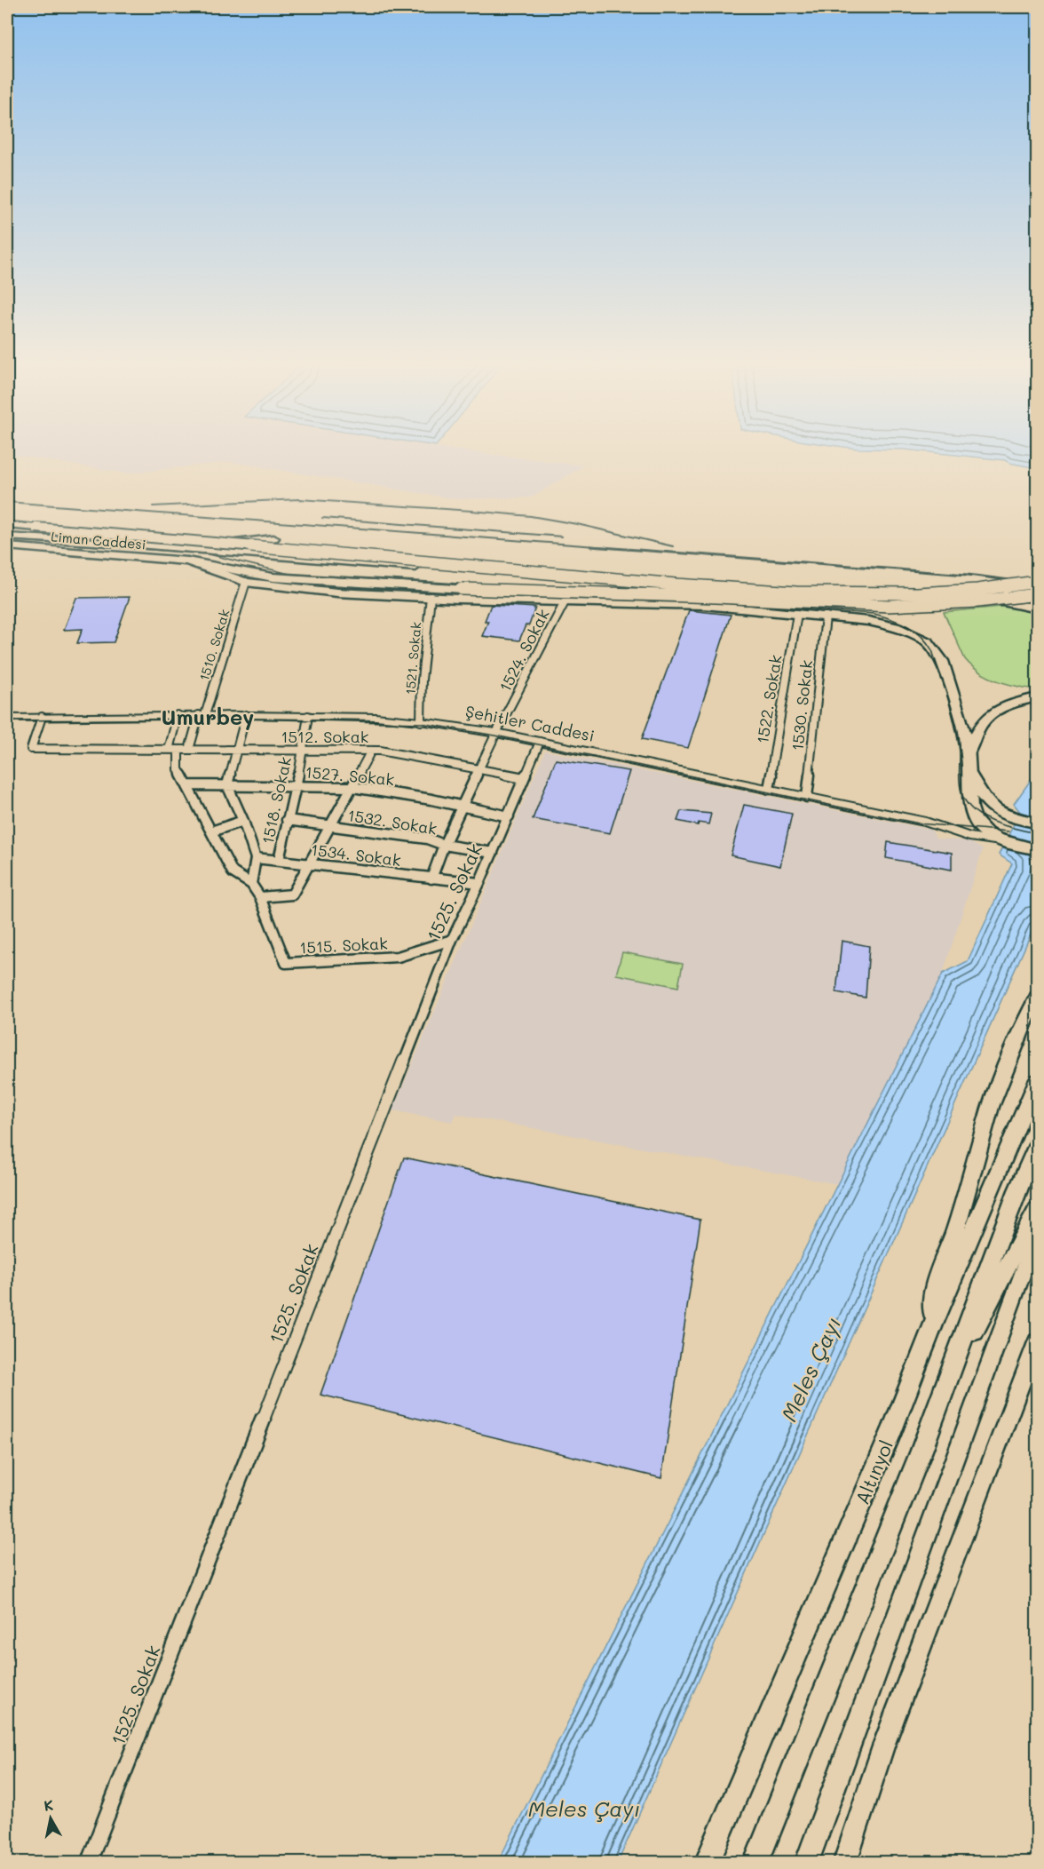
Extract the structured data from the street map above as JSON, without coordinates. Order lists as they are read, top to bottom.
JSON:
{
  "streets": {
    "main road": ["Liman Caddesi", "Şehitler Caddesi", "Altınyol"],
    "street": [
      "1510. Sokak",
      "1524. Sokak",
      "1521. Sokak",
      "1522. Sokak",
      "1530. Sokak",
      "1512. Sokak",
      "1527. Sokak",
      "1518. Sokak",
      "1532. Sokak",
      "1534. Sokak",
      "1525. Sokak",
      "1515. Sokak"
    ]
  },
  "crossings": [
    ["1510. Sokak", "Şehitler Caddesi"],
    ["1510. Sokak", "1512. Sokak"],
    ["1524. Sokak", "Şehitler Caddesi"],
    ["1524. Sokak", "1512. Sokak"],
    ["1524. Sokak", "1527. Sokak"],
    ["1524. Sokak", "1532. Sokak"],
    ["1524. Sokak", "1534. Sokak"],
    ["1521. Sokak", "Şehitler Caddesi"],
    ["1522. Sokak", "Şehitler Caddesi"],
    ["1530. Sokak", "Şehitler Caddesi"],
    ["Şehitler Caddesi", "1512. Sokak"],
    ["Şehitler Caddesi", "1518. Sokak"],
    ["Şehitler Caddesi", "1525. Sokak"],
    ["Şehitler Caddesi", "1515. Sokak"],
    ["1512. Sokak", "1518. Sokak"],
    ["1512. Sokak", "1525. Sokak"],
    ["1512. Sokak", "1515. Sokak"],
    ["1527. Sokak", "1518. Sokak"],
    ["1527. Sokak", "1525. Sokak"],
    ["1527. Sokak", "1515. Sokak"],
    ["1518. Sokak", "1532. Sokak"],
    ["1518. Sokak", "1534. Sokak"],
    ["1532. Sokak", "1525. Sokak"],
    ["1534. Sokak", "1525. Sokak"],
    ["1525. Sokak", "1515. Sokak"]
  ],
  "districts": ["Umurbey"],
  "water": ["Meles Çayı"],
  "north": "top"
}
